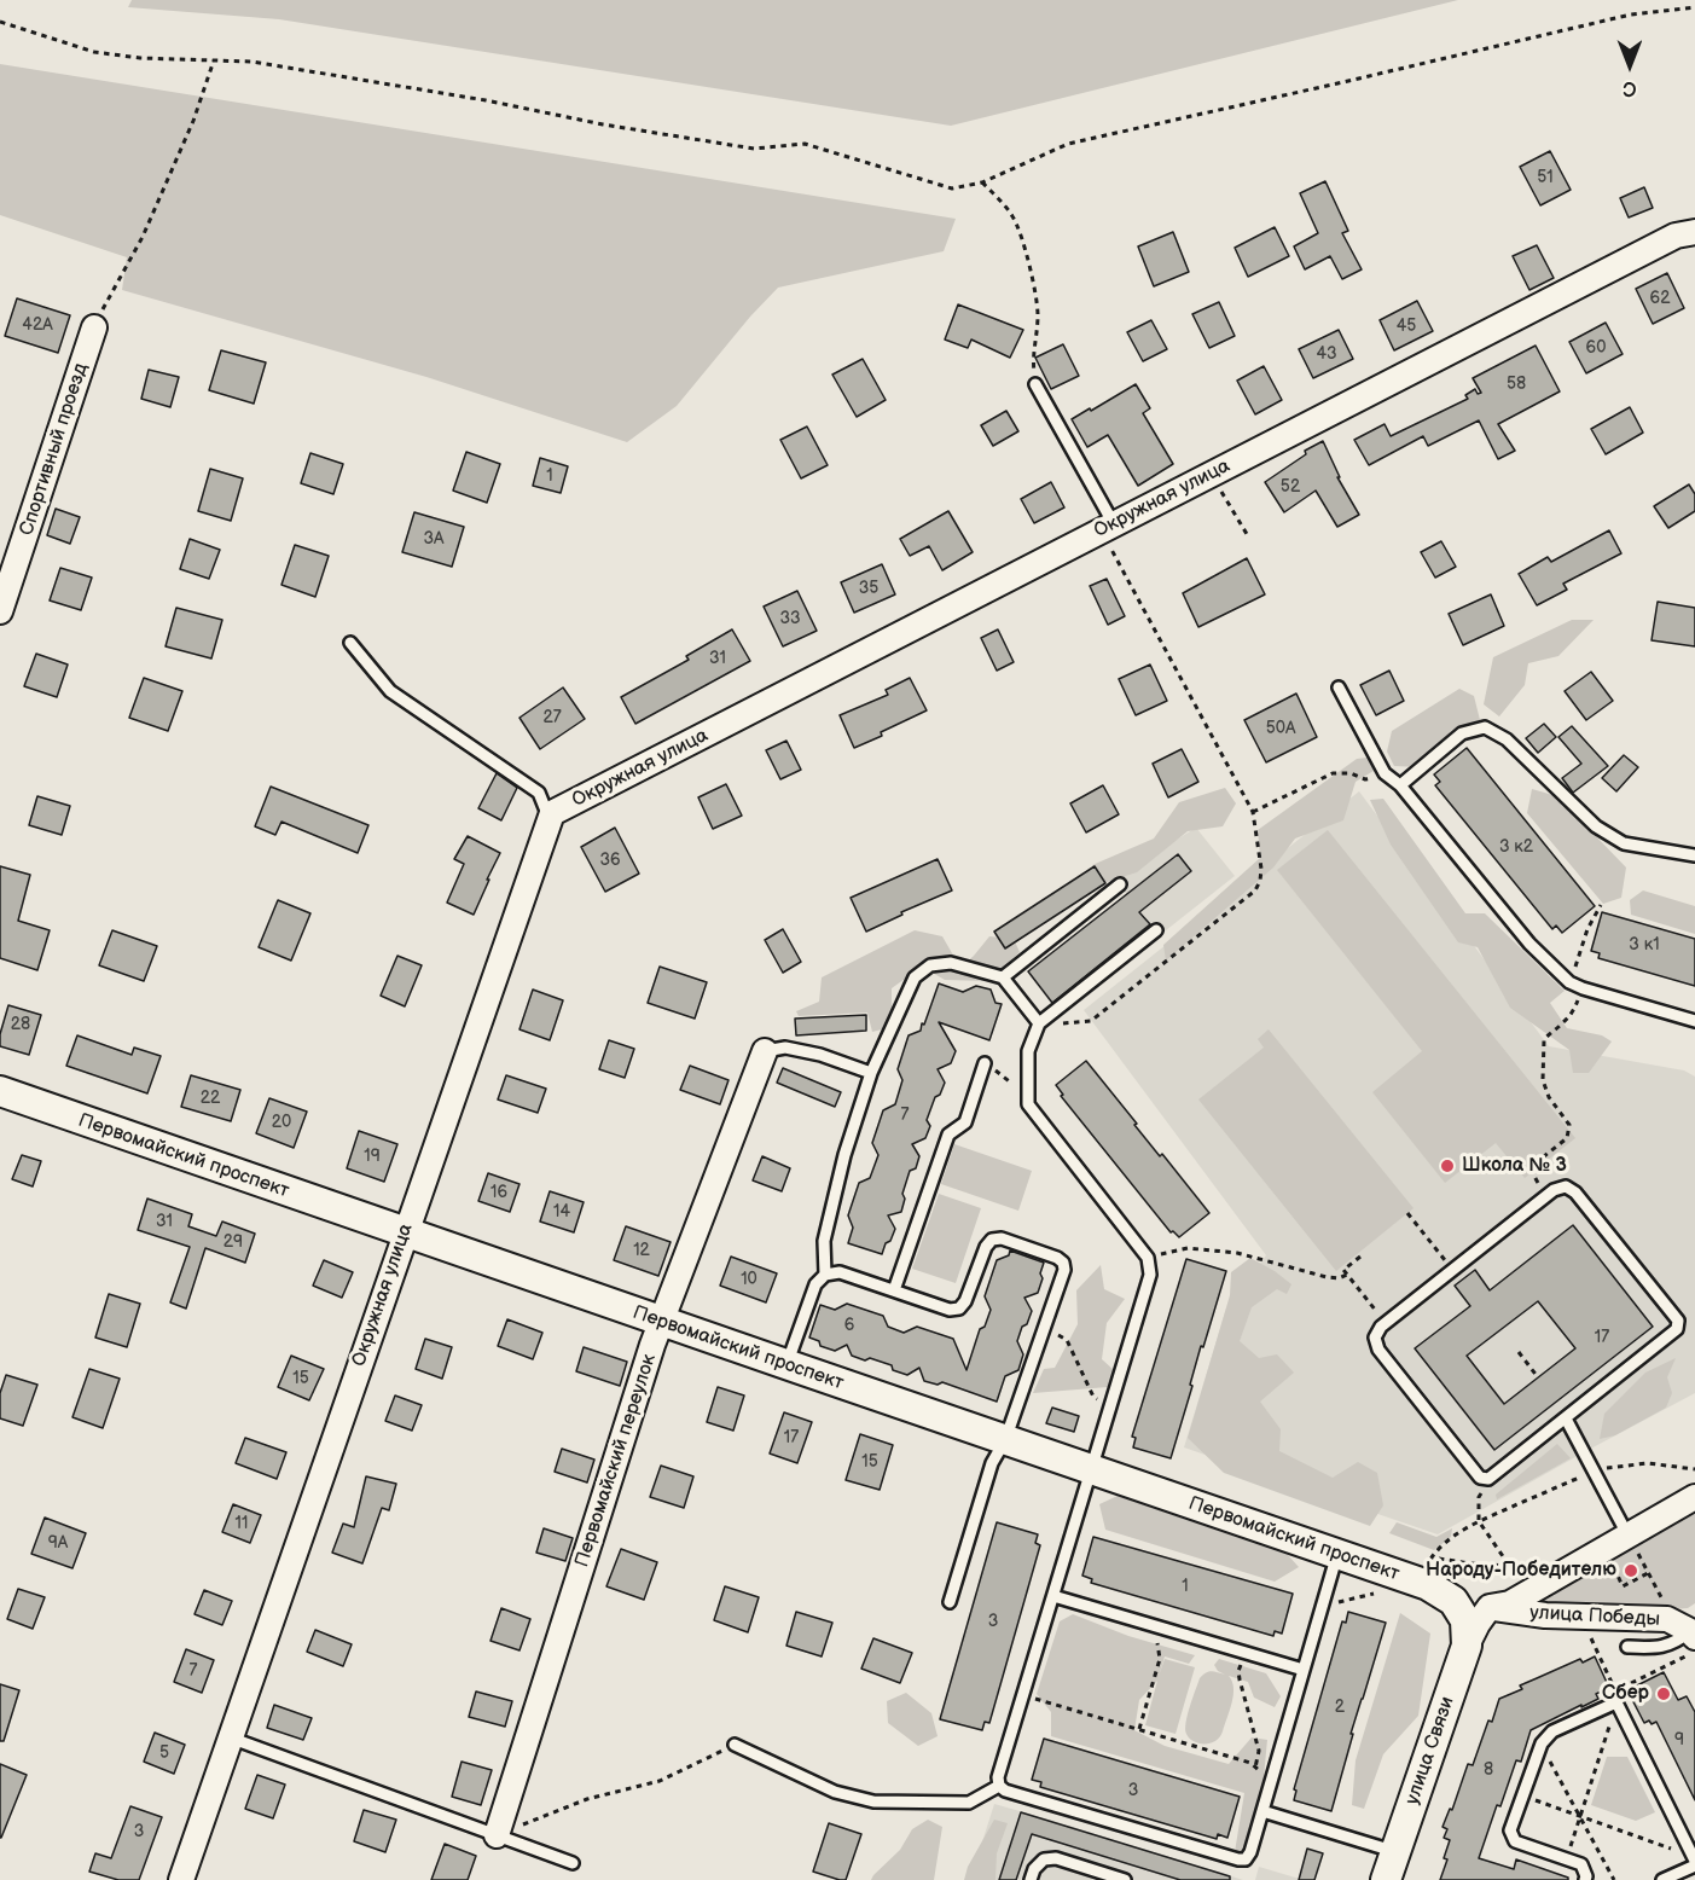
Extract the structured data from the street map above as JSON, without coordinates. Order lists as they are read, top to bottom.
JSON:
{
  "streets": {
    "street": [
      "Спортивный проезд",
      "Окружная улица",
      "Первомайский проспект",
      "Первомайский переулок",
      "улица Победы",
      "улица Связи"
    ]
  },
  "crossings": [
    ["Окружная улица", "Первомайский проспект"],
    ["Первомайский проспект", "Первомайский переулок"],
    ["Первомайский проспект", "улица Победы"],
    ["Первомайский проспект", "улица Связи"],
    ["улица Победы", "улица Связи"]
  ],
  "places": ["Школа № 3", "Народу-Победителю", "Сбер"],
  "house_numbers": [
    "51",
    "62",
    "42А",
    "45",
    "60",
    "43",
    "58",
    "1",
    "52",
    "3А",
    "35",
    "33",
    "31",
    "27",
    "50А",
    "3 к2",
    "36",
    "3 к1",
    "28",
    "22",
    "7",
    "20",
    "19",
    "16",
    "14",
    "31",
    "29",
    "12",
    "10",
    "6",
    "17",
    "15",
    "17",
    "15",
    "11",
    "9А",
    "1",
    "3",
    "7",
    "2",
    "9",
    "5",
    "8",
    "3",
    "3"
  ],
  "north": "bottom"
}
